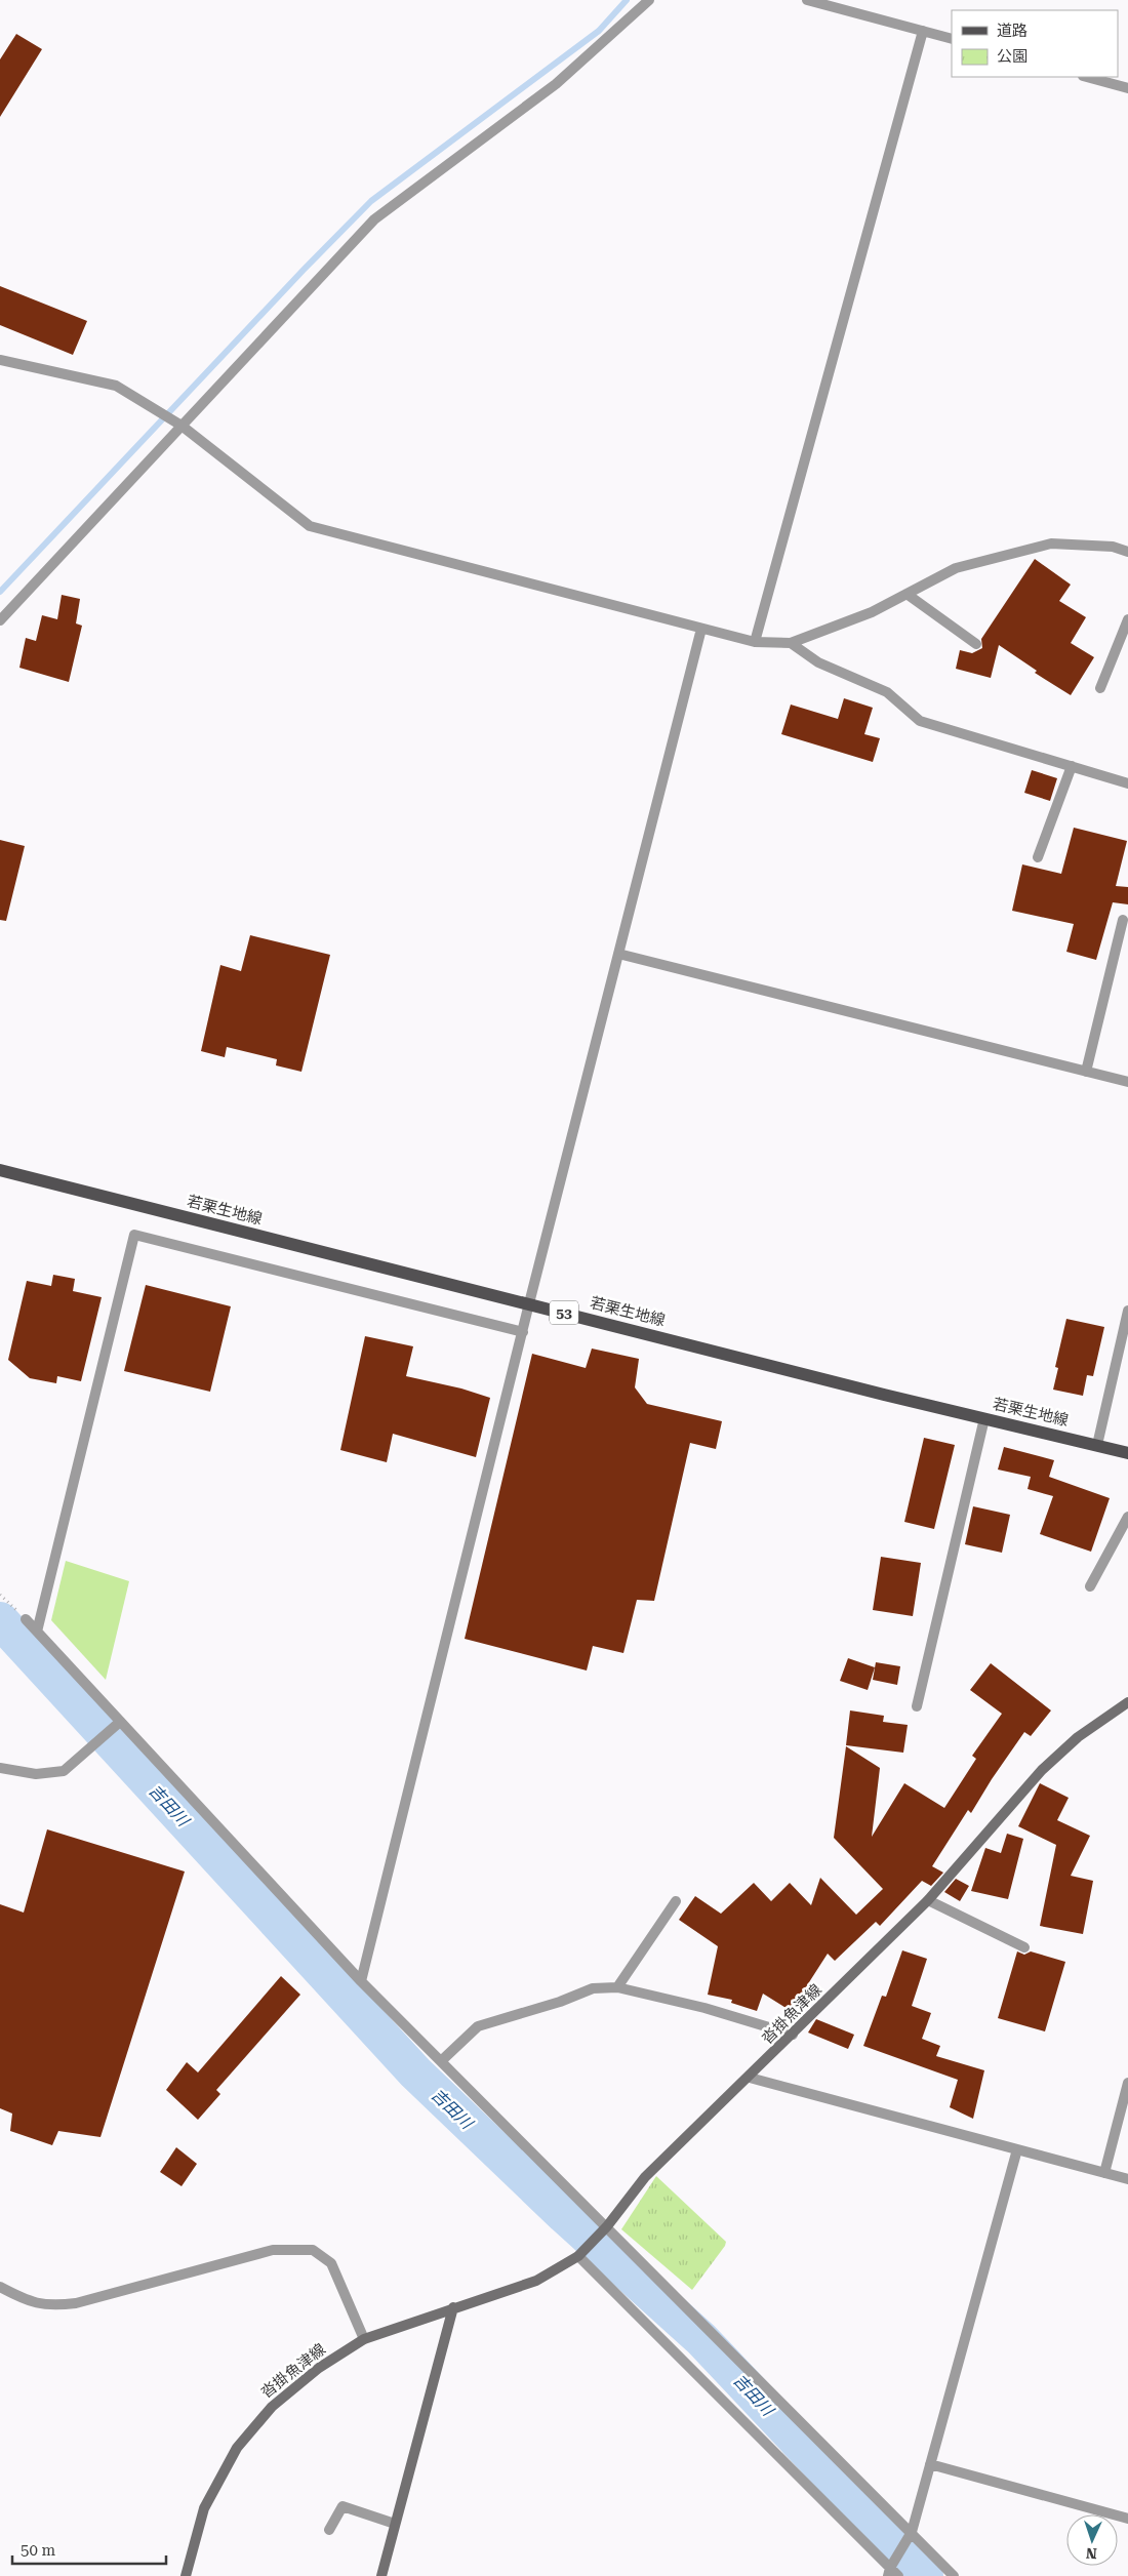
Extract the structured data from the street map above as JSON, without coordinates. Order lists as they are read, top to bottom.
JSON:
{
  "streets": {
    "main road": ["若栗生地線", "53", "沓掛魚津線"]
  },
  "water": ["吉田川"],
  "legend": ["道路", "公園"],
  "scale_bar": "50 m",
  "north": "bottom"
}
